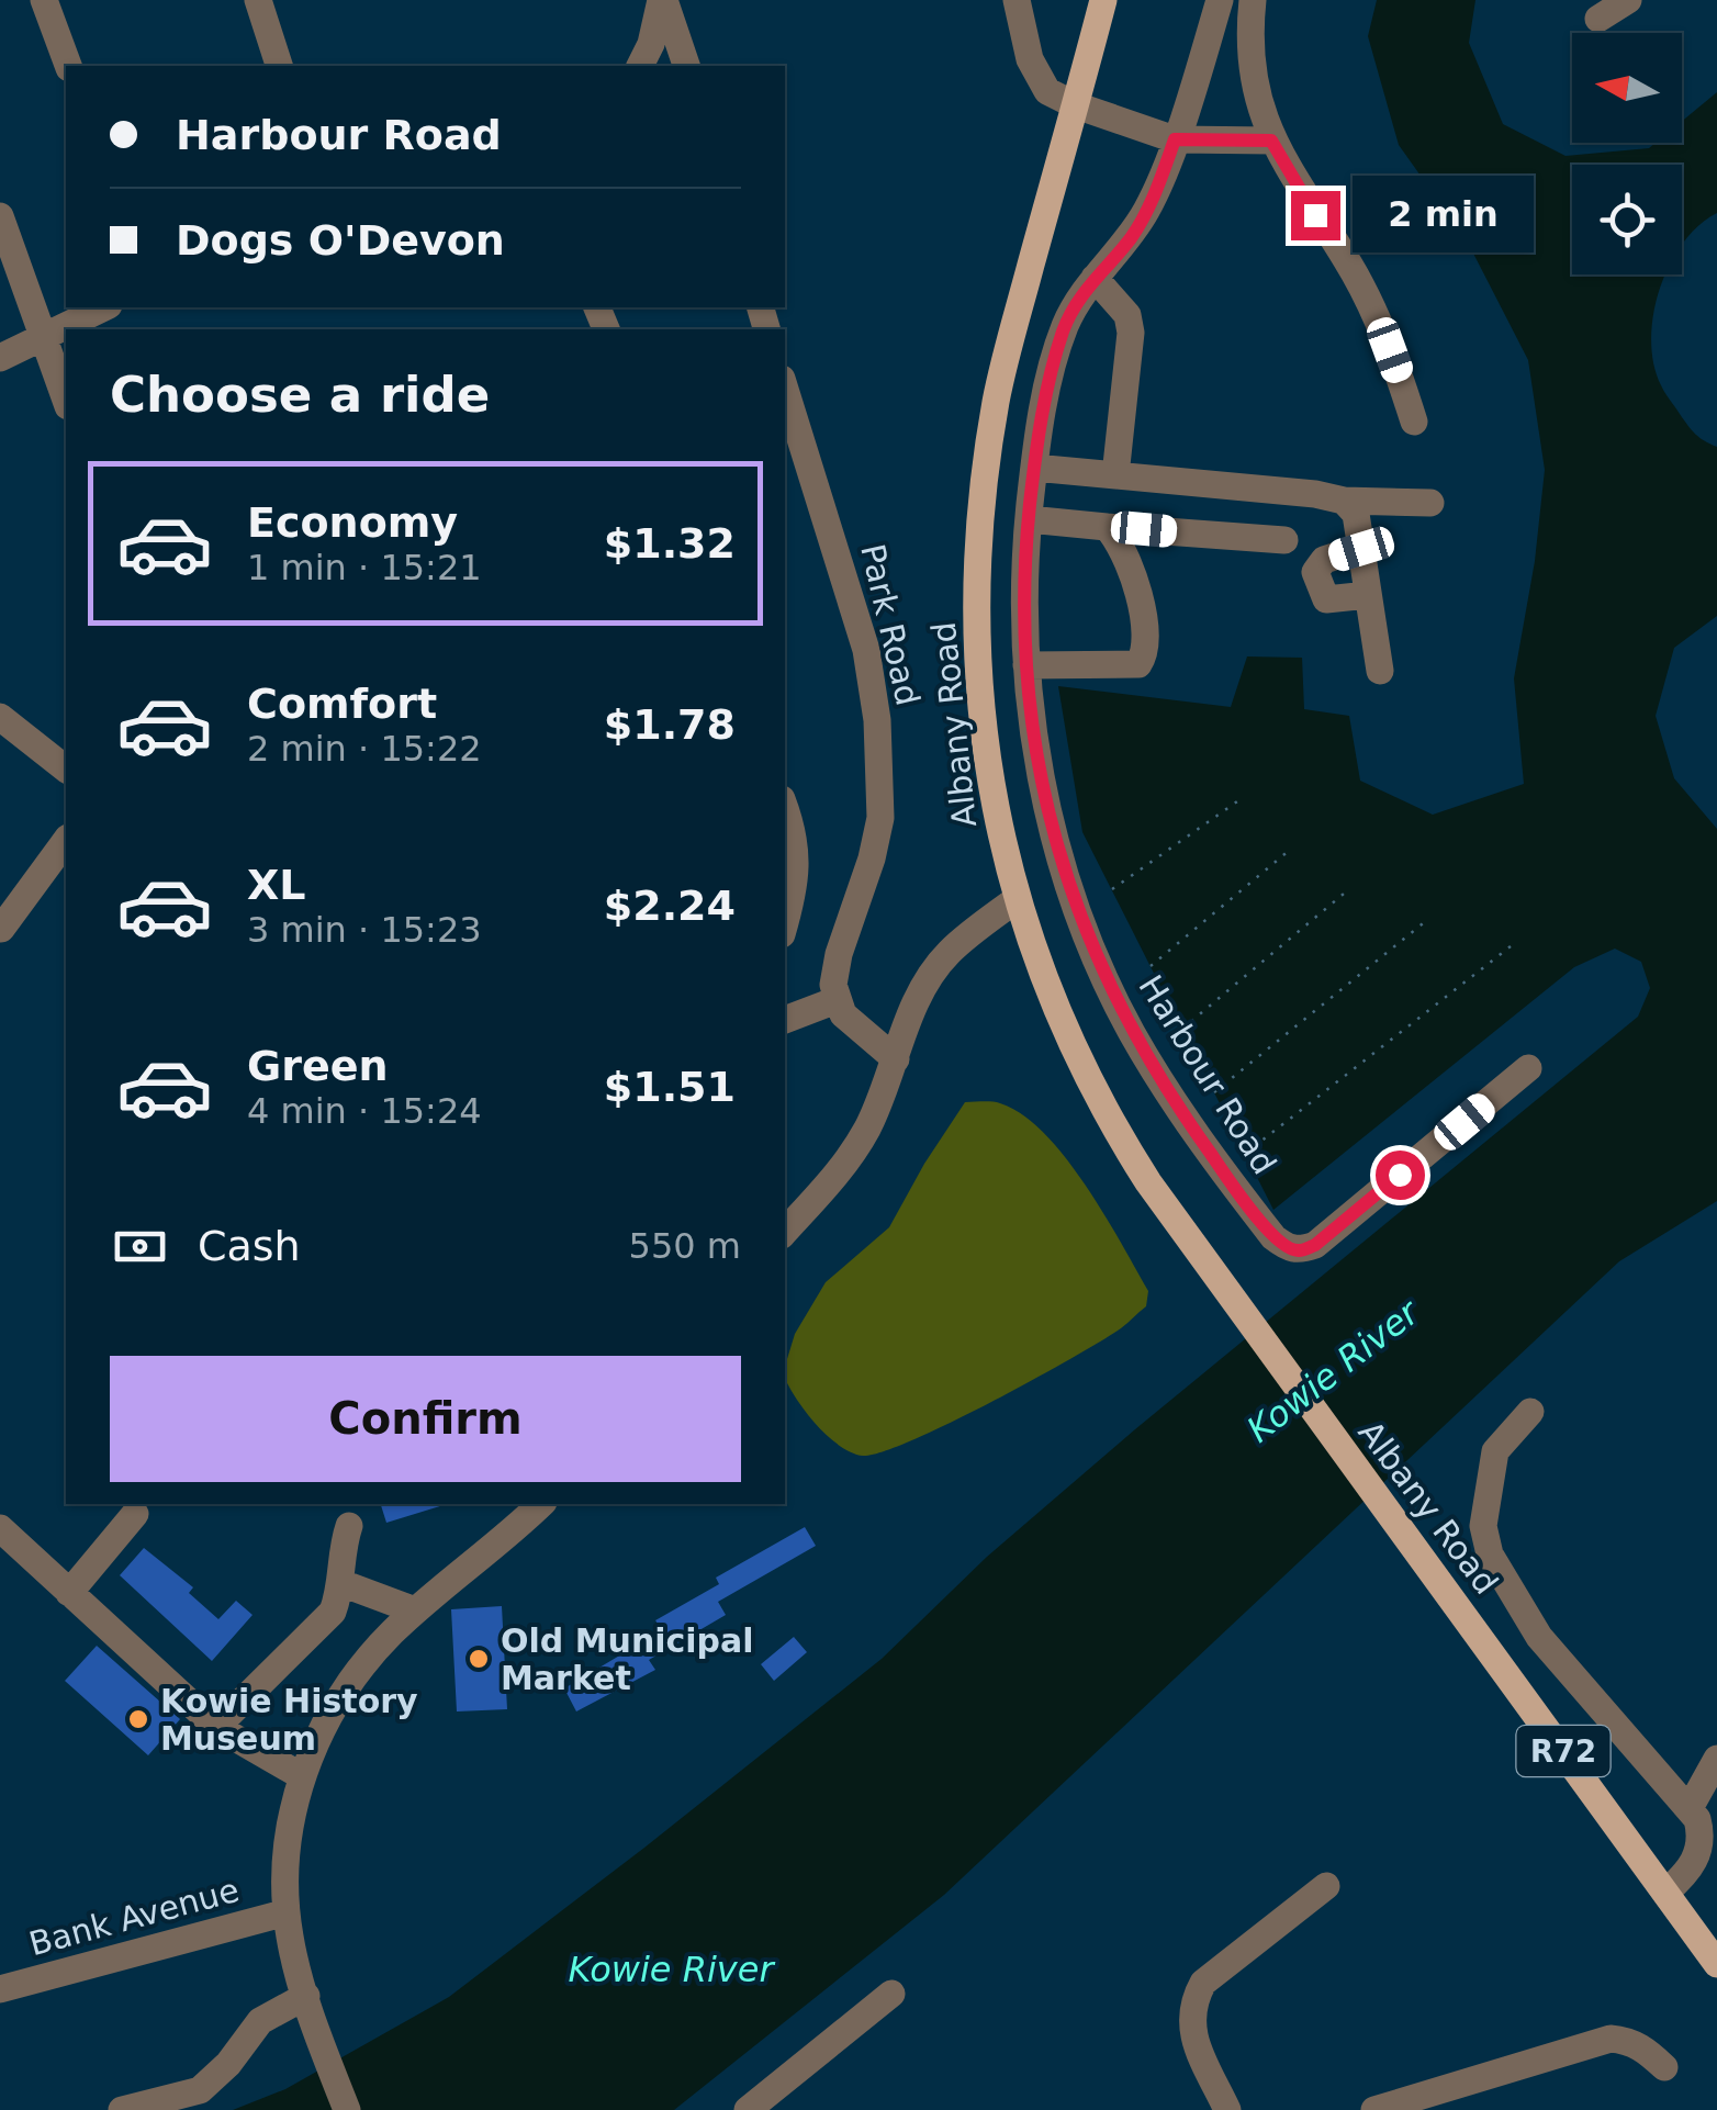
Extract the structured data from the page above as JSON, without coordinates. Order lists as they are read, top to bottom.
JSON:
{
  "streets": {
    "main road": ["Albany Road", "R72"],
    "street": ["Park Road", "Harbour Road", "Bank Avenue"]
  },
  "water": ["Kowie River"],
  "places": ["Old Municipal Market", "Kowie History Museum"],
  "north": "left",
  "page": {
    "banner": ["Harbour Road", "Dogs O'Devon"],
    "bubble": "2 min",
    "heading": "Choose a ride",
    "list": [
      {
        "name": "Economy",
        "note": "1 min · 15:21",
        "value": "$1.32"
      },
      {
        "name": "Comfort",
        "note": "2 min · 15:22",
        "value": "$1.78"
      },
      {
        "name": "XL",
        "note": "3 min · 15:23",
        "value": "$2.24"
      },
      {
        "name": "Green",
        "note": "4 min · 15:24",
        "value": "$1.51"
      }
    ],
    "pay": ["Cash", "550 m"],
    "buttons": "Confirm"
  }
}
